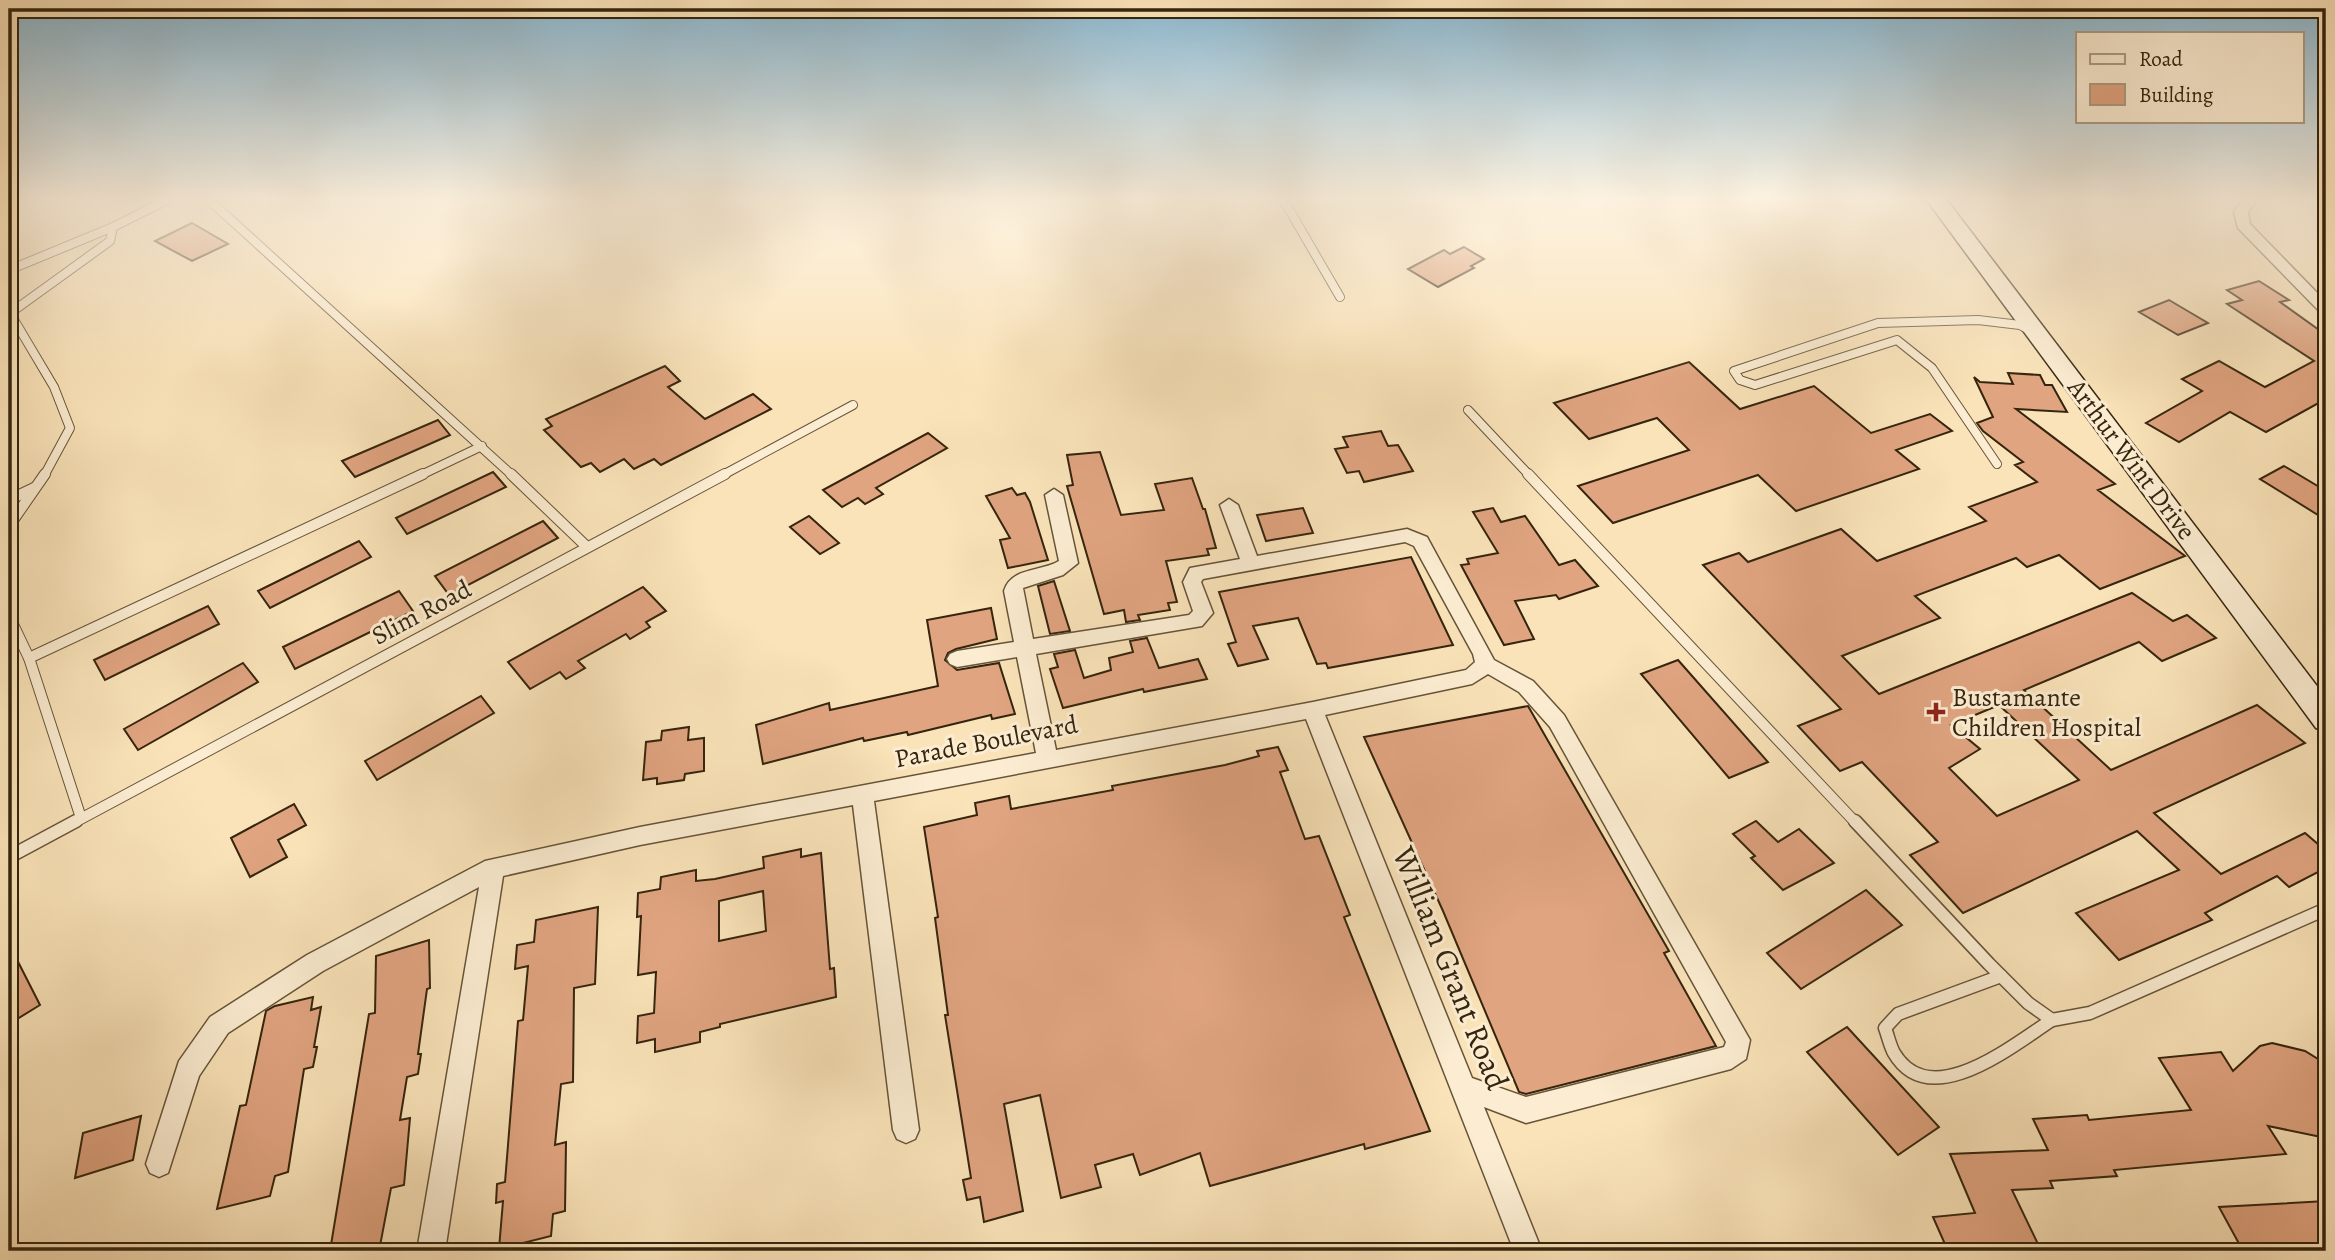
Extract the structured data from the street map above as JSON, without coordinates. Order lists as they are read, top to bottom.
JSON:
{
  "streets": {
    "main road": ["Arthur Wint Drive"],
    "street": ["Parade Boulevard", "William Grant Road"],
    "lane": ["Slim Road"]
  },
  "crossings": [
    ["Parade Boulevard", "William Grant Road"]
  ],
  "places": {
    "health": ["Bustamante Children Hospital"]
  },
  "legend": ["Road", "Building"]
}
